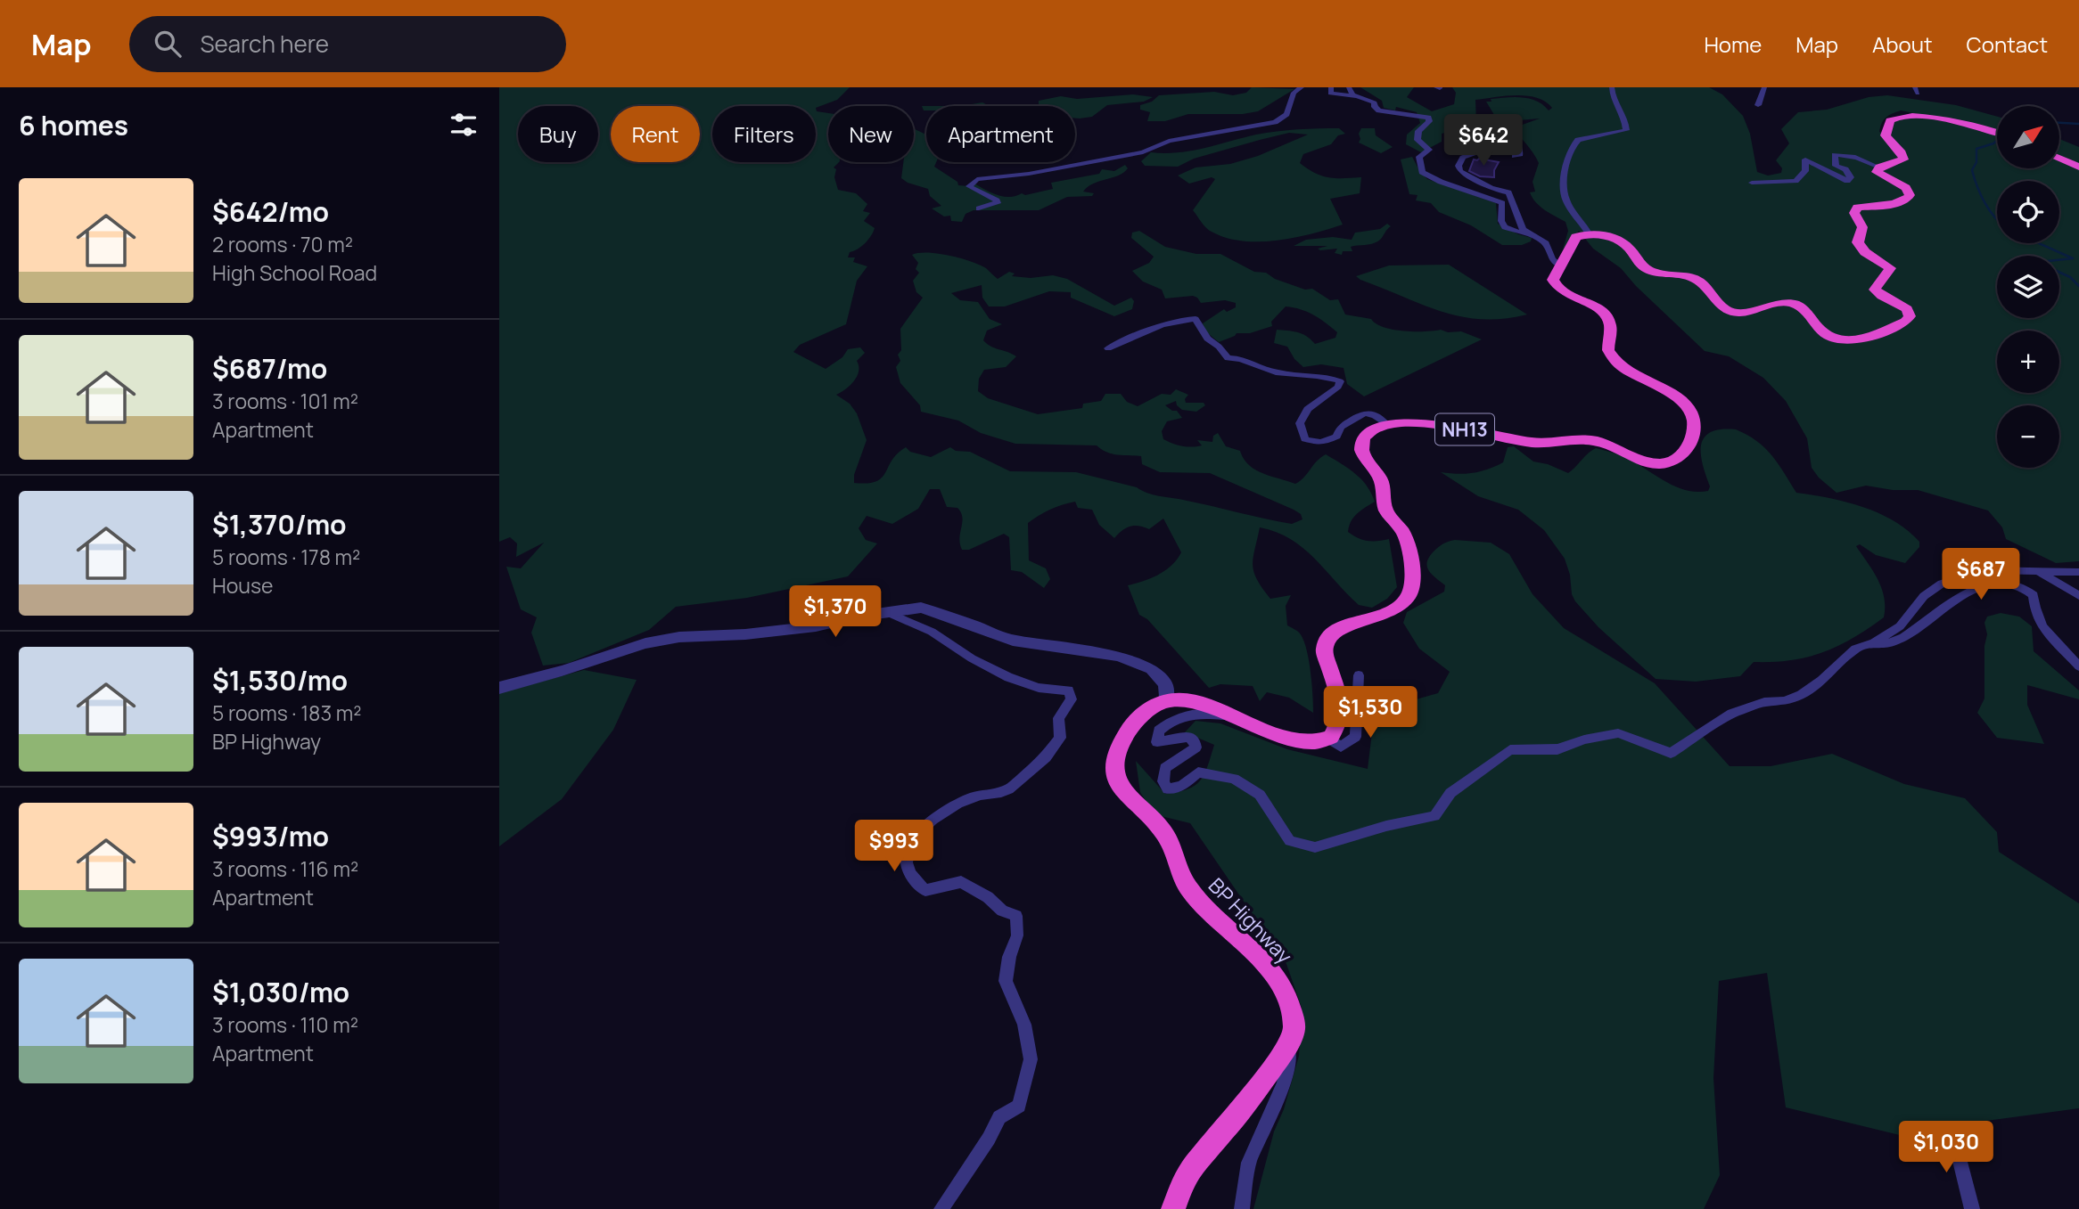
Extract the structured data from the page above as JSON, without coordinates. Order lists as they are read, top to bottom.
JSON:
{
  "streets": {
    "highway": ["NH13", "BP Highway"]
  },
  "north": "top right",
  "page": {
    "header": "Map",
    "search": "Search here",
    "nav": [
      "Home",
      "Map",
      "About",
      "Contact"
    ],
    "heading": "6 homes",
    "map_buttons": ["+", "−"],
    "chip": [
      "Buy",
      "Rent",
      "Filters",
      "New",
      "Apartment"
    ],
    "price": [
      "$642",
      "$687",
      "$1,370",
      "$1,530",
      "$993",
      "$1,030"
    ],
    "list": [
      {
        "name": "$642/mo",
        "note": "2 rooms · 70 m² · High School Road"
      },
      {
        "name": "$687/mo",
        "note": "3 rooms · 101 m² · Apartment"
      },
      {
        "name": "$1,370/mo",
        "note": "5 rooms · 178 m² · House"
      },
      {
        "name": "$1,530/mo",
        "note": "5 rooms · 183 m² · BP Highway"
      },
      {
        "name": "$993/mo",
        "note": "3 rooms · 116 m² · Apartment"
      },
      {
        "name": "$1,030/mo",
        "note": "3 rooms · 110 m² · Apartment"
      }
    ]
  }
}
